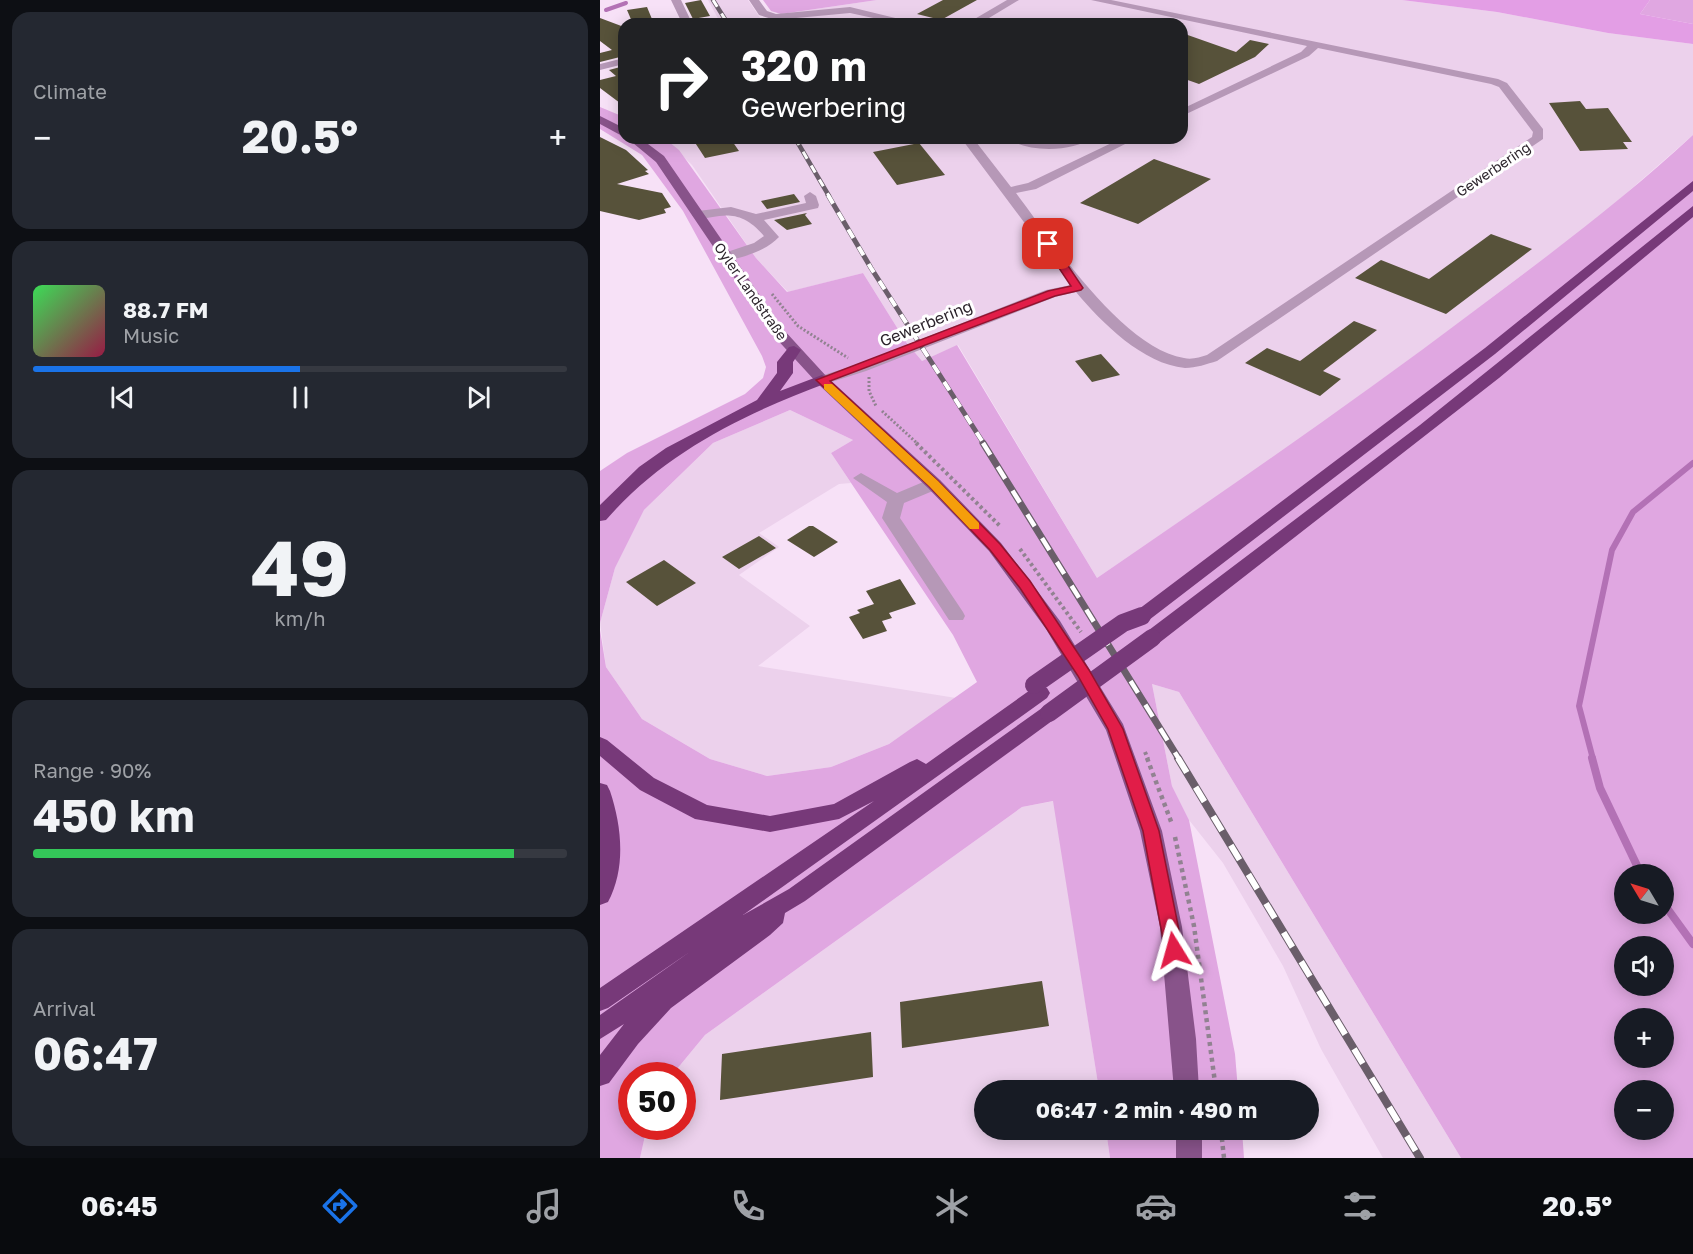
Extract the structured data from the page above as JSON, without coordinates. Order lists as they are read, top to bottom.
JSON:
{
  "streets": {
    "main road": ["Oyler Landstraße"],
    "street": ["Gewerbering"]
  },
  "crossings": [
    ["Gewerbering", "Oyler Landstraße"]
  ],
  "north": "top left",
  "page": {
    "tile": [
      "Climate",
      ["49", "km/h"],
      ["Range · 90%", "450 km"],
      ["Arrival", "06:47"]
    ],
    "turn": ["320 m", "Gewerbering"],
    "heat": ["−", "20.5°", "+"],
    "song": ["88.7 FM", "Music"],
    "map_buttons": ["+", "−"],
    "limit": "50",
    "trip": "06:47 · 2 min · 490 m",
    "tabs": ["06:45", "20.5°"]
  }
}
